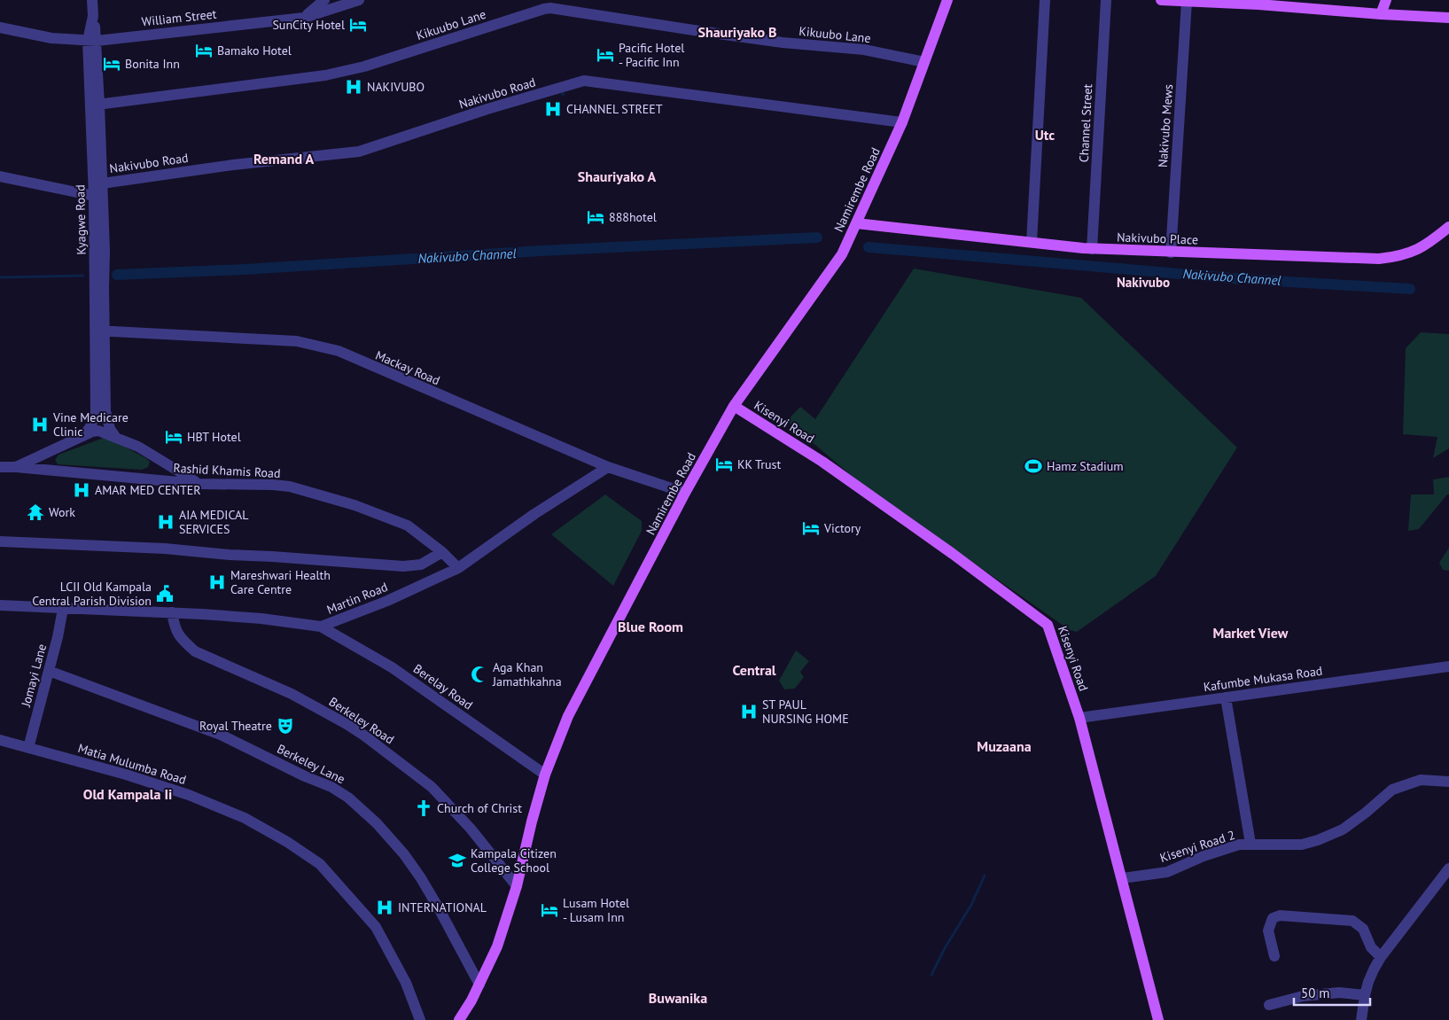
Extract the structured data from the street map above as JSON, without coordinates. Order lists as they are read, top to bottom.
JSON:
{
  "streets": {
    "main road": ["Namirembe Road", "Nakivubo Place", "Kisenyi Road"],
    "street": [
      "William Street",
      "Kikuubo Lane",
      "Nakivubo Road",
      "Channel Street",
      "Nakivubo Mews",
      "Kyagwe Road",
      "Mackay Road",
      "Rashid Khamis Road",
      "Martin Road",
      "Jomayi Lane",
      "Kafumbe Mukasa Road",
      "Berelay Road",
      "Berkeley Road",
      "Matia Mulumba Road",
      "Berkeley Lane",
      "Kisenyi Road 2"
    ]
  },
  "crossings": [
    ["William Street", "Kyagwe Road"],
    ["Kikuubo Lane", "Namirembe Road"],
    ["Kikuubo Lane", "Kyagwe Road"],
    ["Nakivubo Road", "Namirembe Road"],
    ["Nakivubo Road", "Kyagwe Road"],
    ["Channel Street", "Nakivubo Place"],
    ["Nakivubo Mews", "Nakivubo Place"],
    ["Namirembe Road", "Nakivubo Place"],
    ["Namirembe Road", "Mackay Road"],
    ["Namirembe Road", "Kisenyi Road"],
    ["Namirembe Road", "Berelay Road"],
    ["Namirembe Road", "Berkeley Road"],
    ["Namirembe Road", "Berkeley Lane"],
    ["Kyagwe Road", "Mackay Road"],
    ["Mackay Road", "Martin Road"],
    ["Kisenyi Road", "Kafumbe Mukasa Road"],
    ["Kisenyi Road", "Kisenyi Road 2"],
    ["Rashid Khamis Road", "Martin Road"],
    ["Martin Road", "Jomayi Lane"],
    ["Martin Road", "Berelay Road"],
    ["Martin Road", "Berkeley Road"],
    ["Jomayi Lane", "Matia Mulumba Road"],
    ["Jomayi Lane", "Berkeley Lane"]
  ],
  "districts": [
    "Shauriyako B",
    "Utc",
    "Remand A",
    "Shauriyako A",
    "Nakivubo",
    "Blue Room",
    "Market View",
    "Central",
    "Muzaana",
    "Old Kampala Ii",
    "Buwanika"
  ],
  "water": ["Nakivubo Channel"],
  "places": {
    "hotel": [
      "SunCity Hotel",
      "Bamako Hotel",
      "Pacific Hotel - Pacific Inn",
      "Bonita Inn",
      "888hotel",
      "HBT Hotel",
      "KK Trust",
      "Victory",
      "Lusam Hotel - Lusam Inn"
    ],
    "hospital": [
      "NAKIVUBO",
      "CHANNEL STREET",
      "Vine Medicare Clinic",
      "AMAR MED CENTER",
      "AIA MEDICAL SERVICES",
      "Mareshwari Health Care Centre",
      "ST PAUL NURSING HOME",
      "INTERNATIONAL"
    ],
    "sports": ["Hamz Stadium"],
    "temple": ["Work"],
    "public building": ["LCII Old Kampala Central Parish Division"],
    "mosque": ["Aga Khan Jamathkahna"],
    "theatre": ["Royal Theatre"],
    "church": ["Church of Christ"],
    "school or university": ["Kampala Citizen College School"]
  },
  "scale_bar": "50 m"
}
